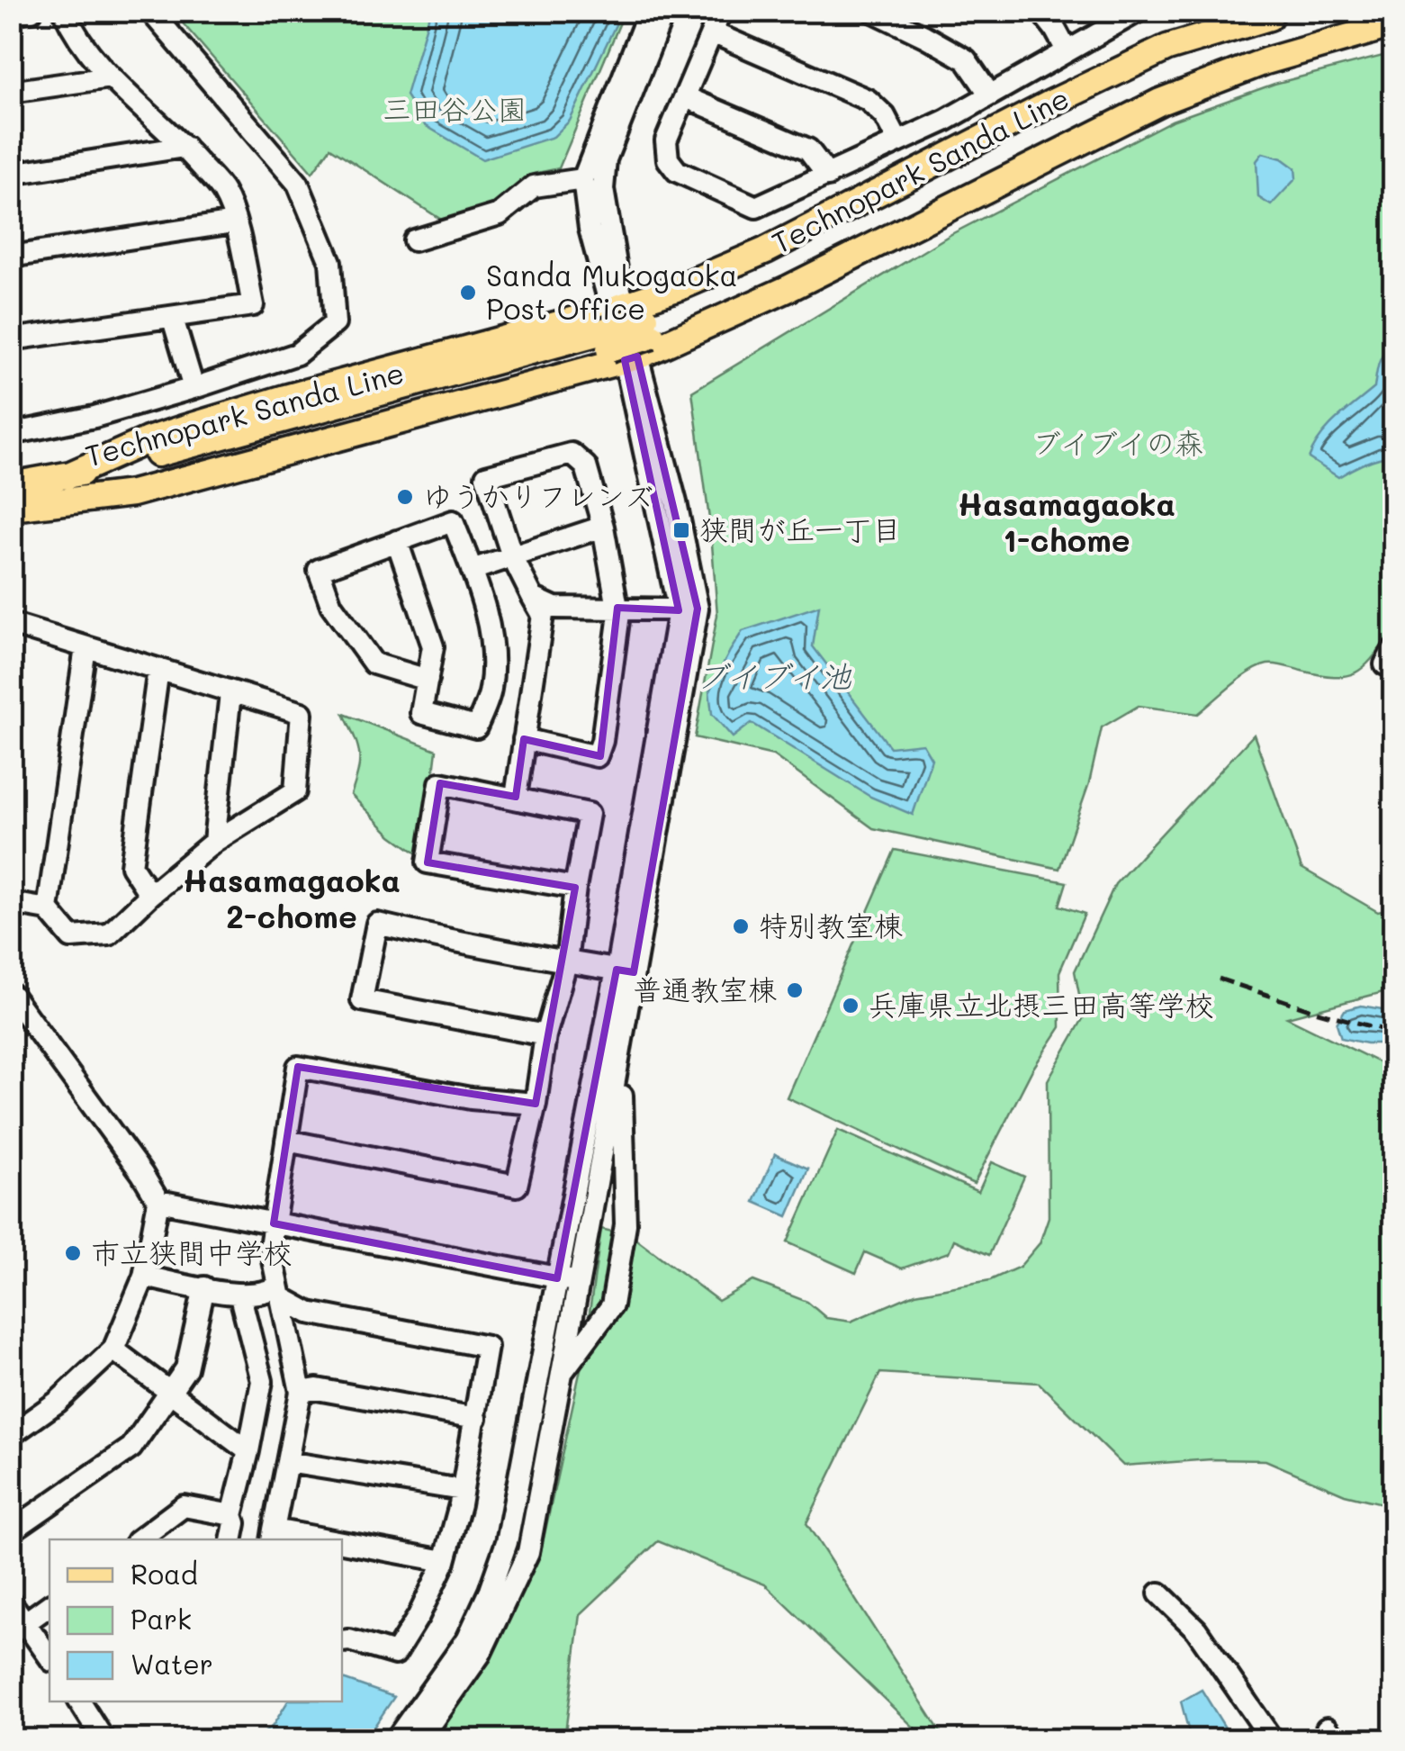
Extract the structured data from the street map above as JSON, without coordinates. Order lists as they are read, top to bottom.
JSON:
{
  "streets": {
    "main road": ["Technopark Sanda Line"]
  },
  "districts": ["Hasamagaoka 1-chome", "Hasamagaoka 2-chome"],
  "water": ["ブイブイ池"],
  "parks": ["三田谷公園", "ブイブイの森"],
  "places": {
    "other": [
      "Sanda Mukogaoka Post Office",
      "ゆうかりフレンズ",
      "特別教室棟",
      "普通教室棟",
      "兵庫県立北摂三田高等学校",
      "市立狭間中学校"
    ],
    "transit": ["狭間が丘一丁目"]
  },
  "legend": ["Road", "Park", "Water"]
}
